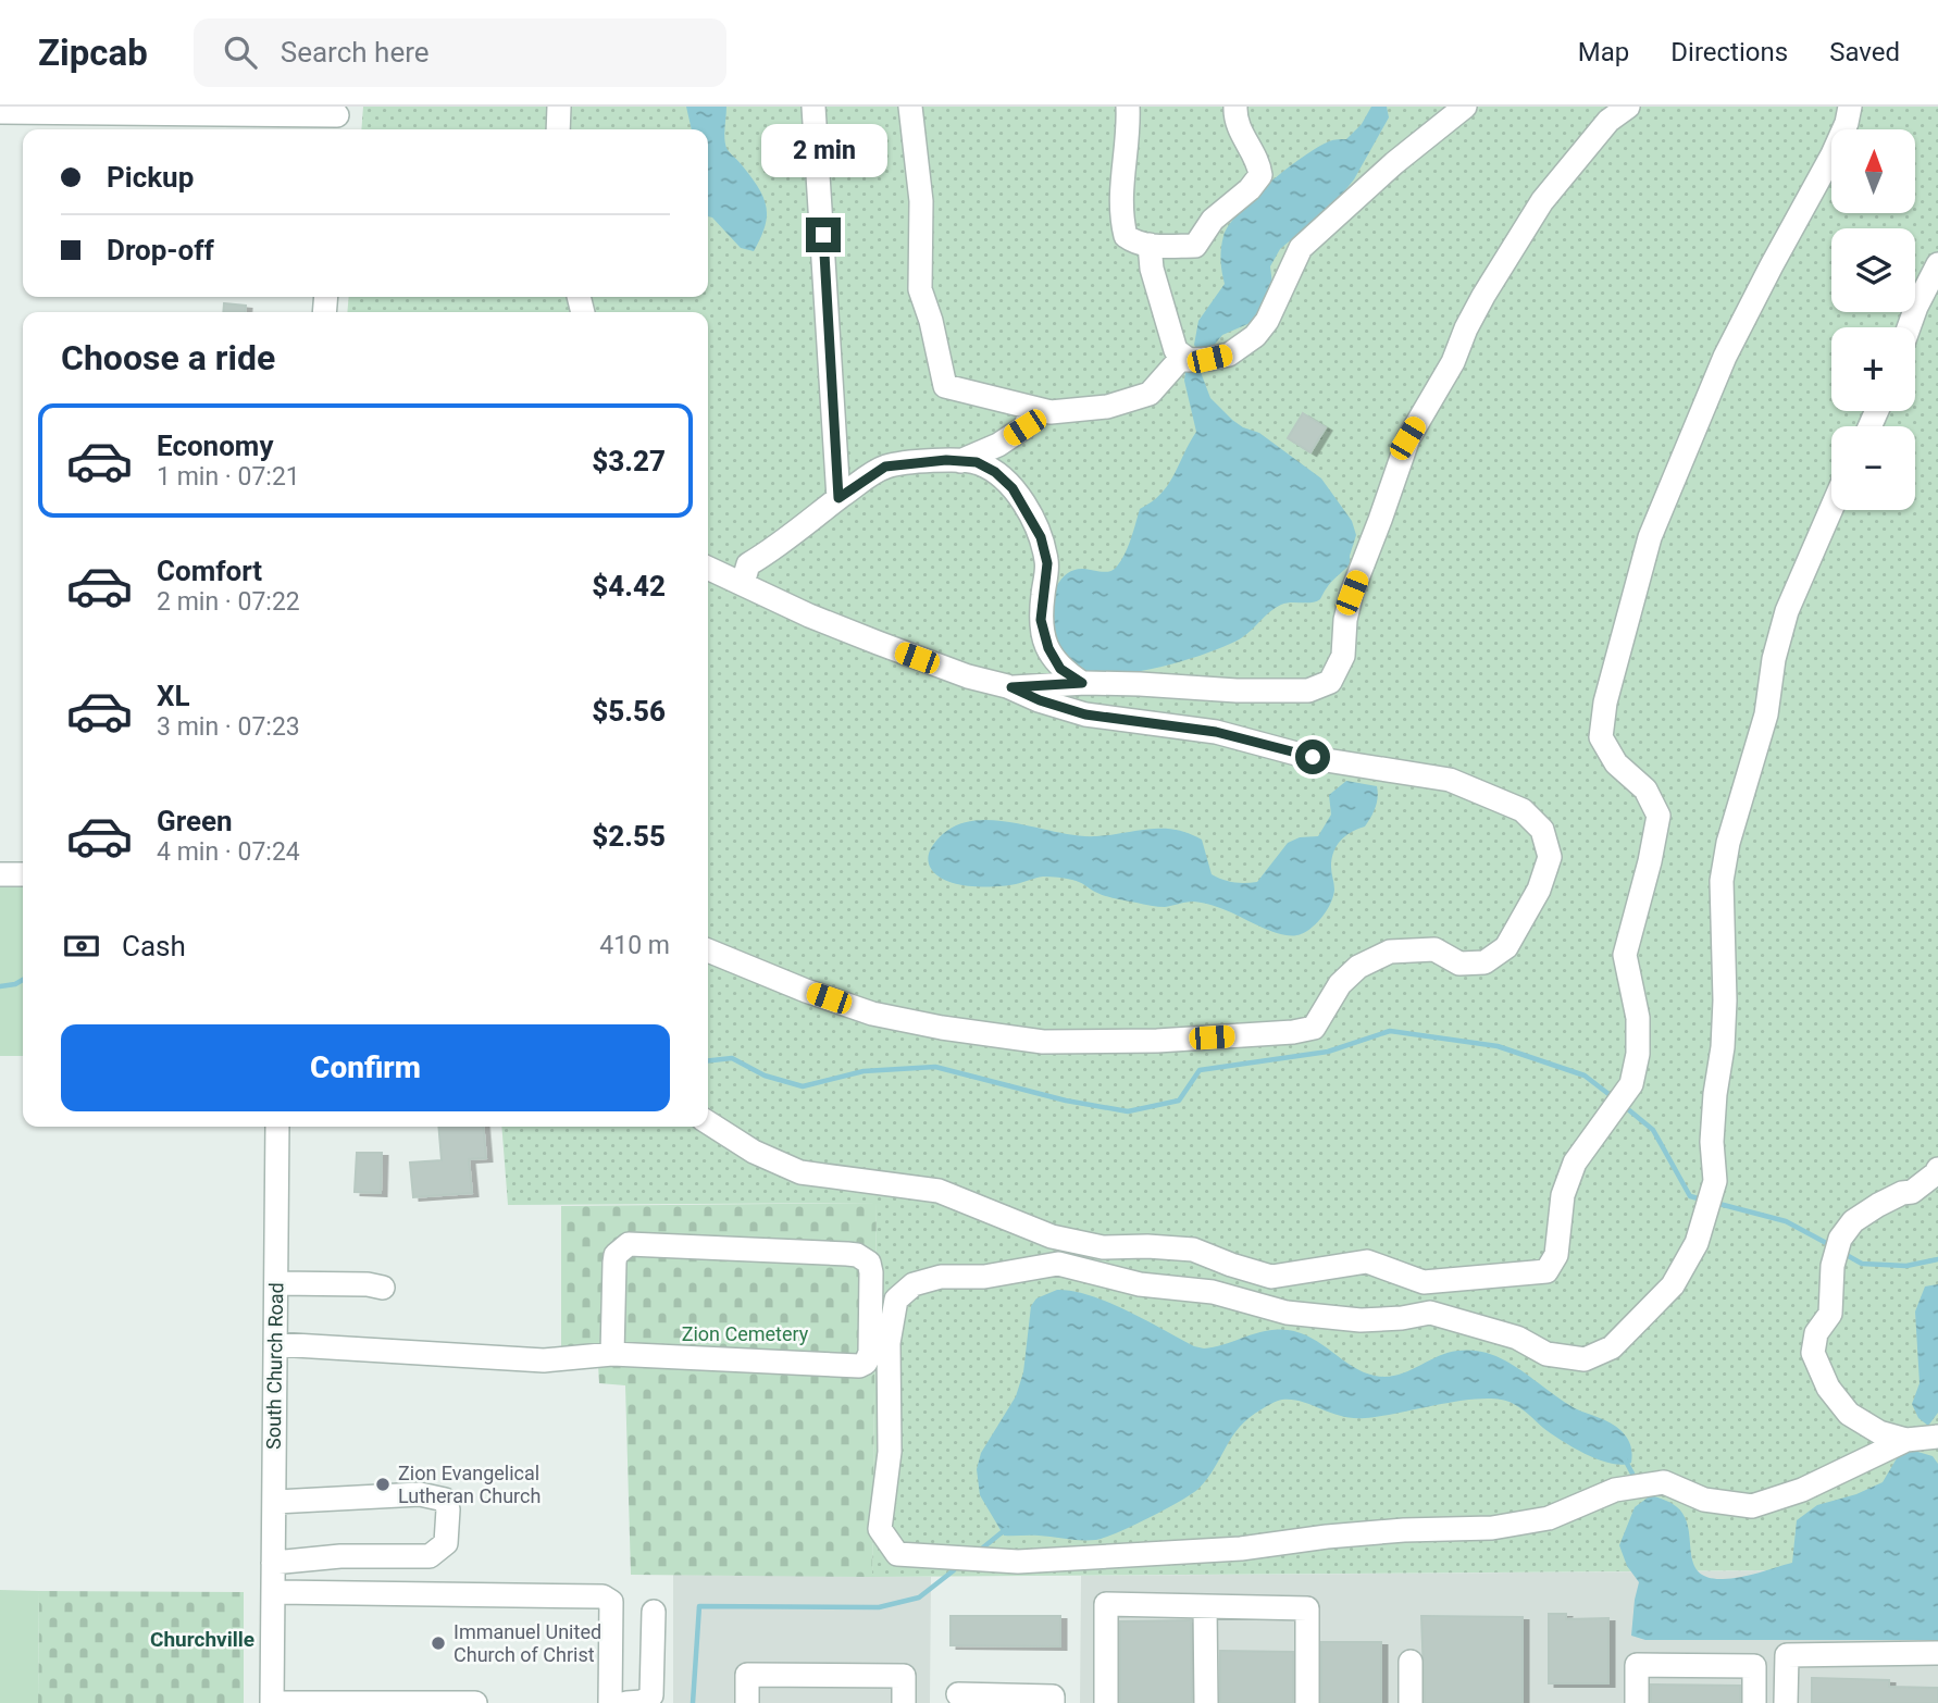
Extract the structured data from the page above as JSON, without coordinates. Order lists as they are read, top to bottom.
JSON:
{
  "streets": {
    "street": ["South Church Road"]
  },
  "districts": ["Churchville"],
  "parks": ["Zion Cemetery"],
  "places": ["Zion Evangelical Lutheran Church", "Immanuel United Church of Christ"],
  "north": "top",
  "page": {
    "header": "Zipcab",
    "search": "Search here",
    "nav": ["Map", "Directions", "Saved"],
    "bubble": "2 min",
    "map_buttons": ["+", "−"],
    "banner": ["Pickup", "Drop-off"],
    "heading": "Choose a ride",
    "list": [
      {
        "name": "Economy",
        "note": "1 min · 07:21",
        "value": "$3.27"
      },
      {
        "name": "Comfort",
        "note": "2 min · 07:22",
        "value": "$4.42"
      },
      {
        "name": "XL",
        "note": "3 min · 07:23",
        "value": "$5.56"
      },
      {
        "name": "Green",
        "note": "4 min · 07:24",
        "value": "$2.55"
      }
    ],
    "pay": ["Cash", "410 m"],
    "buttons": "Confirm"
  }
}
